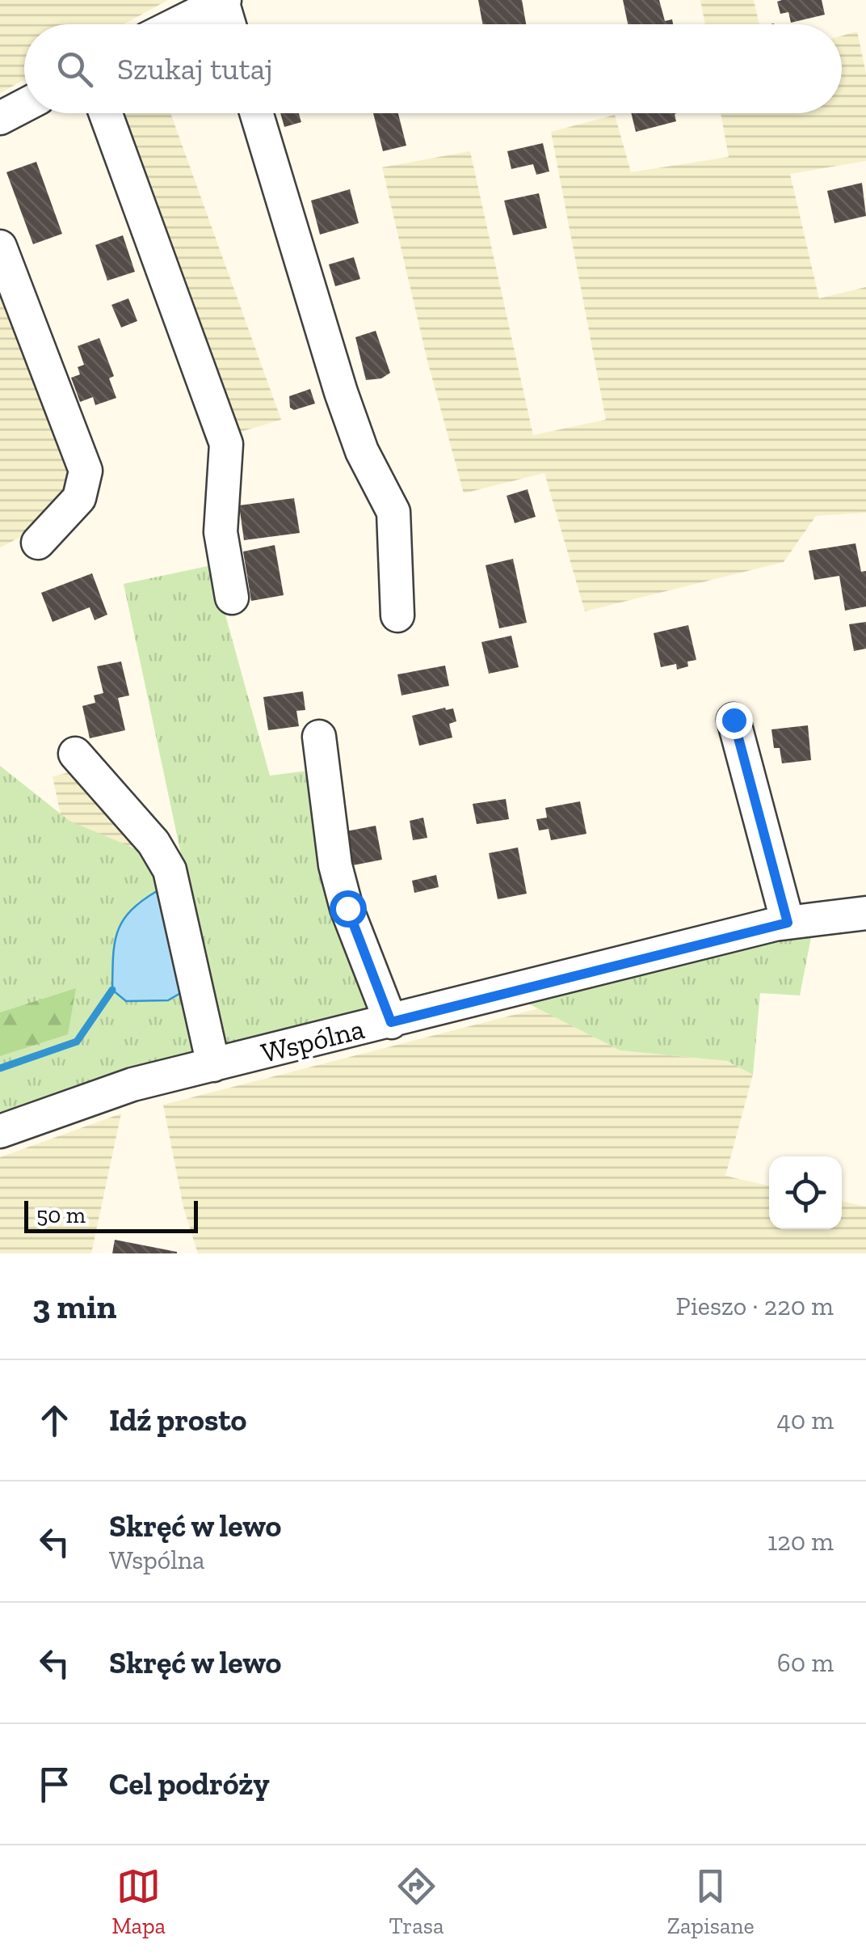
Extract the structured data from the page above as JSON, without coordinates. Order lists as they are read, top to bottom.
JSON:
{
  "streets": {
    "street": ["Wspólna"]
  },
  "scale_bar": "50 m",
  "page": {
    "search": "Szukaj tutaj",
    "scale": "50 m",
    "heading": ["3 min", "Pieszo · 220 m"],
    "list": [
      ["Idź prosto", "40 m"],
      ["Skręć w lewo", "Wspólna", "120 m"],
      ["Skręć w lewo", "60 m"],
      "Cel podróży"
    ],
    "nav": ["Mapa", "Trasa", "Zapisane"]
  }
}
